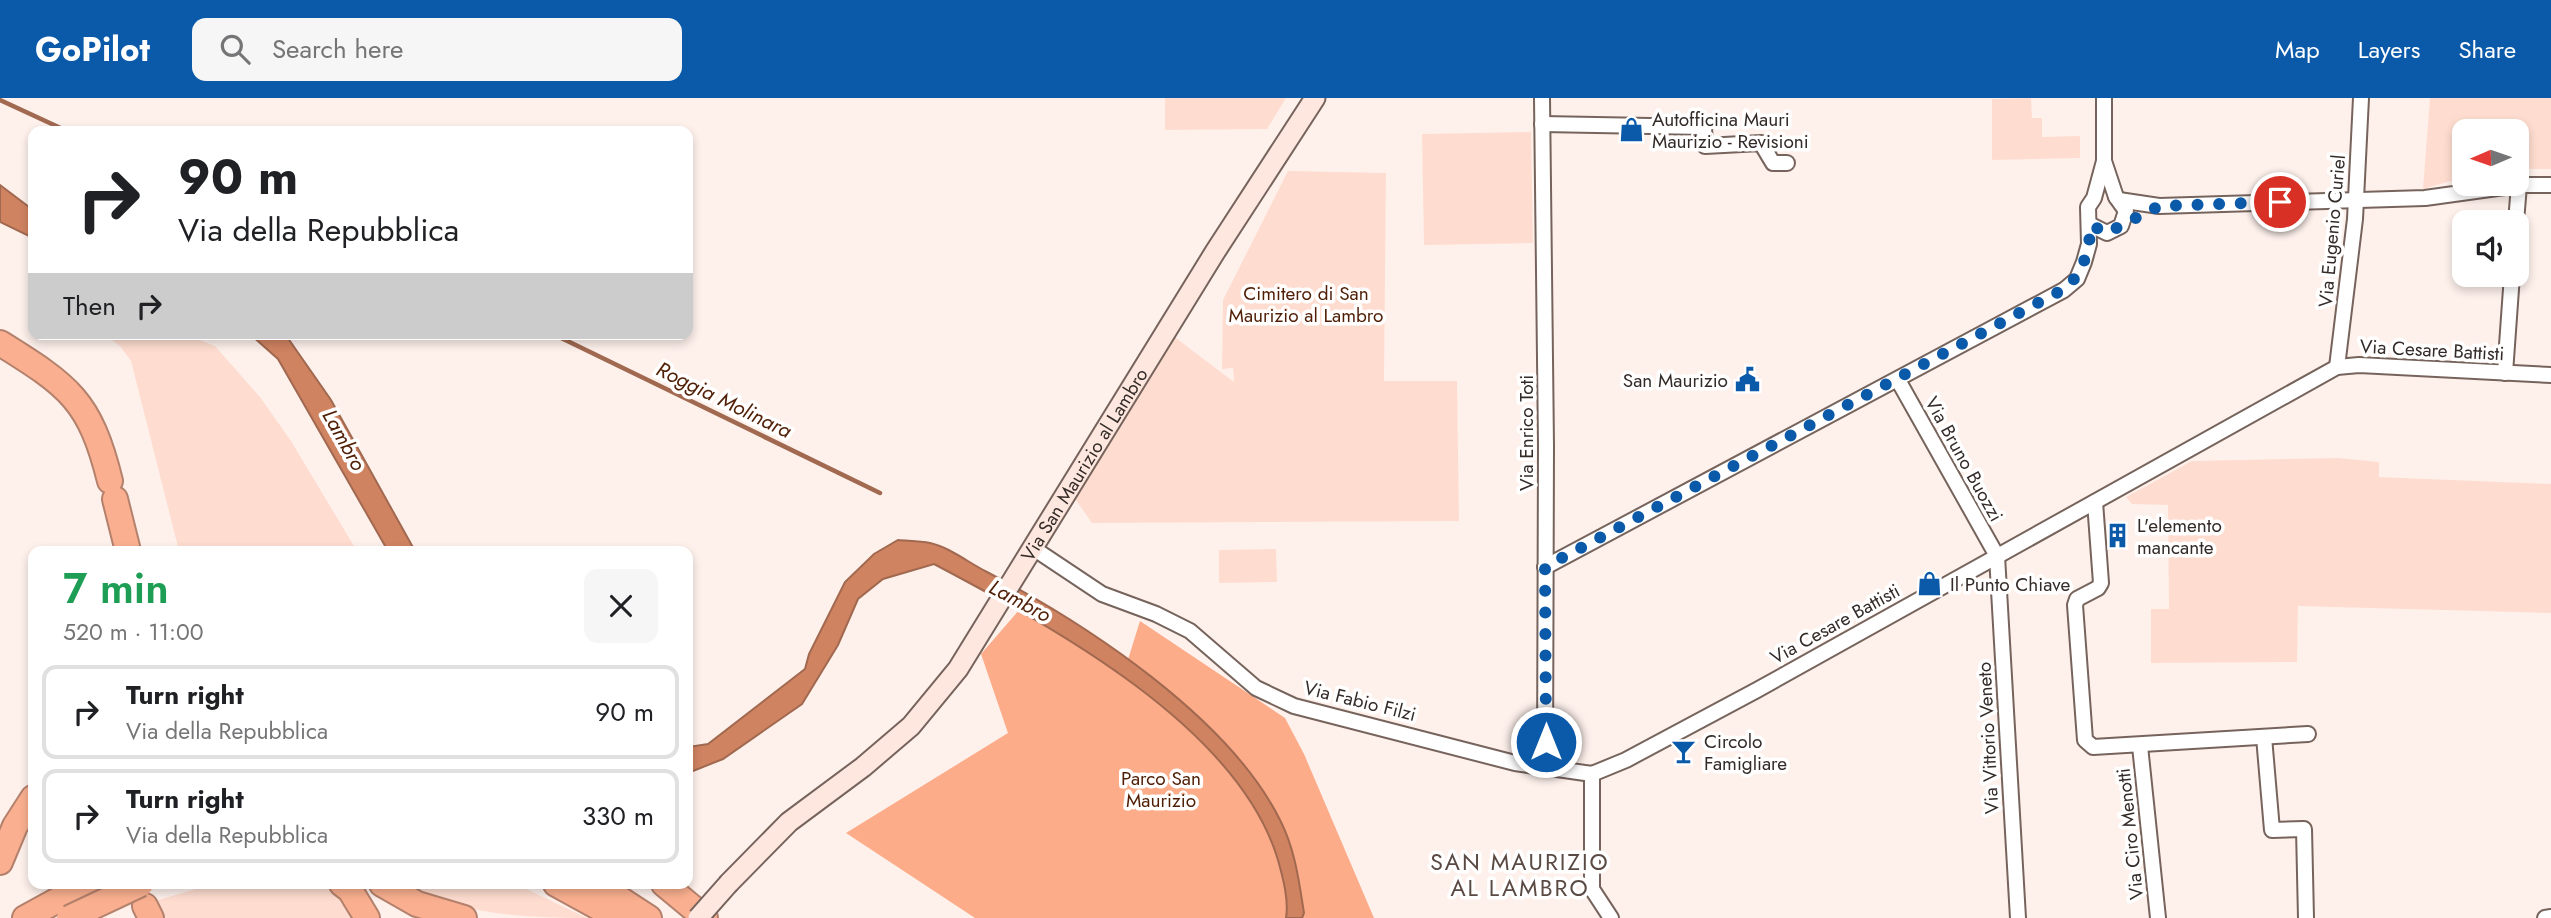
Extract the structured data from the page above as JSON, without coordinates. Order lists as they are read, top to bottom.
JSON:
{
  "streets": {
    "main road": ["Via San Maurizio al Lambro"],
    "street": [
      "Via Eugenio Curiel",
      "Via Cesare Battisti",
      "Via Enrico Toti",
      "Via Bruno Buozzi",
      "Via Fabio Filzi",
      "Via Vittorio Veneto",
      "Via Ciro Menotti"
    ]
  },
  "crossings": [
    ["Via Eugenio Curiel", "Via Cesare Battisti"],
    ["Via Cesare Battisti", "Via Bruno Buozzi"],
    ["Via Cesare Battisti", "Via Fabio Filzi"],
    ["Via Cesare Battisti", "Via Vittorio Veneto"],
    ["Via Enrico Toti", "Via Fabio Filzi"],
    ["Via Bruno Buozzi", "Via Vittorio Veneto"],
    ["Via San Maurizio al Lambro", "Via Fabio Filzi"]
  ],
  "districts": ["SAN MAURIZIO AL LAMBRO"],
  "water": ["Roggia Molinara", "Lambro"],
  "parks": ["Cimitero di San Maurizio al Lambro", "Parco San Maurizio"],
  "places": {
    "shop": ["Autofficina Mauri Maurizio - Revisioni", "Il Punto Chiave"],
    "public building": ["San Maurizio"],
    "building": ["L'elemento mancante"],
    "bar": ["Circolo Famigliare"]
  },
  "north": "left",
  "page": {
    "header": "GoPilot",
    "search": "Search here",
    "nav": ["Map", "Layers", "Share"],
    "turn": ["90 m", "Via della Repubblica"],
    "then": "Then",
    "heading": ["7 min", "520 m · 11:00"],
    "list": [
      {
        "name": "Turn right",
        "note": "Via della Repubblica",
        "value": "90 m"
      },
      {
        "name": "Turn right",
        "note": "Via della Repubblica",
        "value": "330 m"
      }
    ]
  }
}
